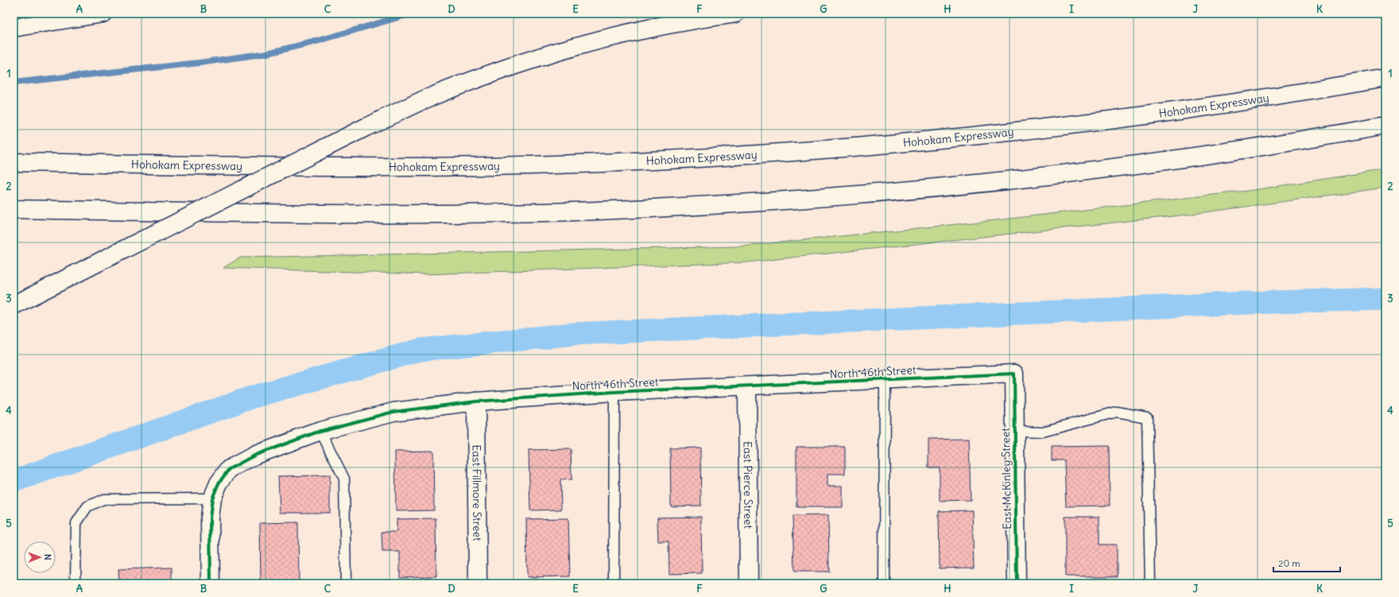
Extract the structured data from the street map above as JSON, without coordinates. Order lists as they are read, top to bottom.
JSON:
{
  "streets": {
    "main road": [
      "Hohokam Expressway",
      "North 46th Street",
      "East McKinley Street",
      "East Pierce Street",
      "East Fillmore Street"
    ]
  },
  "crossings": [
    ["North 46th Street", "East McKinley Street"],
    ["North 46th Street", "East Pierce Street"],
    ["North 46th Street", "East Fillmore Street"]
  ],
  "scale_bar": "20 m",
  "north": "right",
  "grid": {
    "columns": [
      "A",
      "B",
      "C",
      "D",
      "E",
      "F",
      "G",
      "H",
      "I",
      "J",
      "K"
    ],
    "rows": [
      "1",
      "2",
      "3",
      "4",
      "5"
    ]
  }
}
